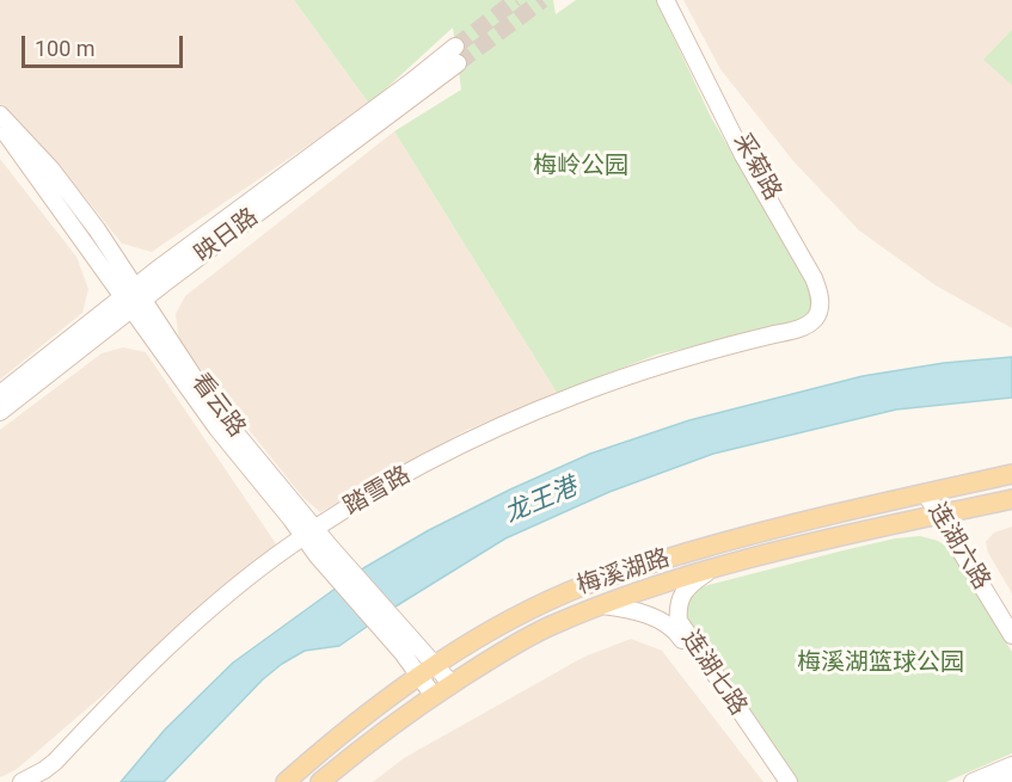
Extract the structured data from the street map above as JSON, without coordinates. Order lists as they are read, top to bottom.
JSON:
{
  "streets": {
    "main road": ["梅溪湖路"],
    "street": [
      "采菊路",
      "映日路",
      "看云路",
      "踏雪路",
      "连湖六路",
      "连湖七路"
    ]
  },
  "crossings": [
    ["采菊路", "踏雪路"],
    ["映日路", "看云路"],
    ["看云路", "踏雪路"],
    ["连湖六路", "梅溪湖路"],
    ["梅溪湖路", "连湖七路"]
  ],
  "water": ["龙王港"],
  "parks": ["梅岭公园", "梅溪湖篮球公园"],
  "scale_bar": "100 m"
}
